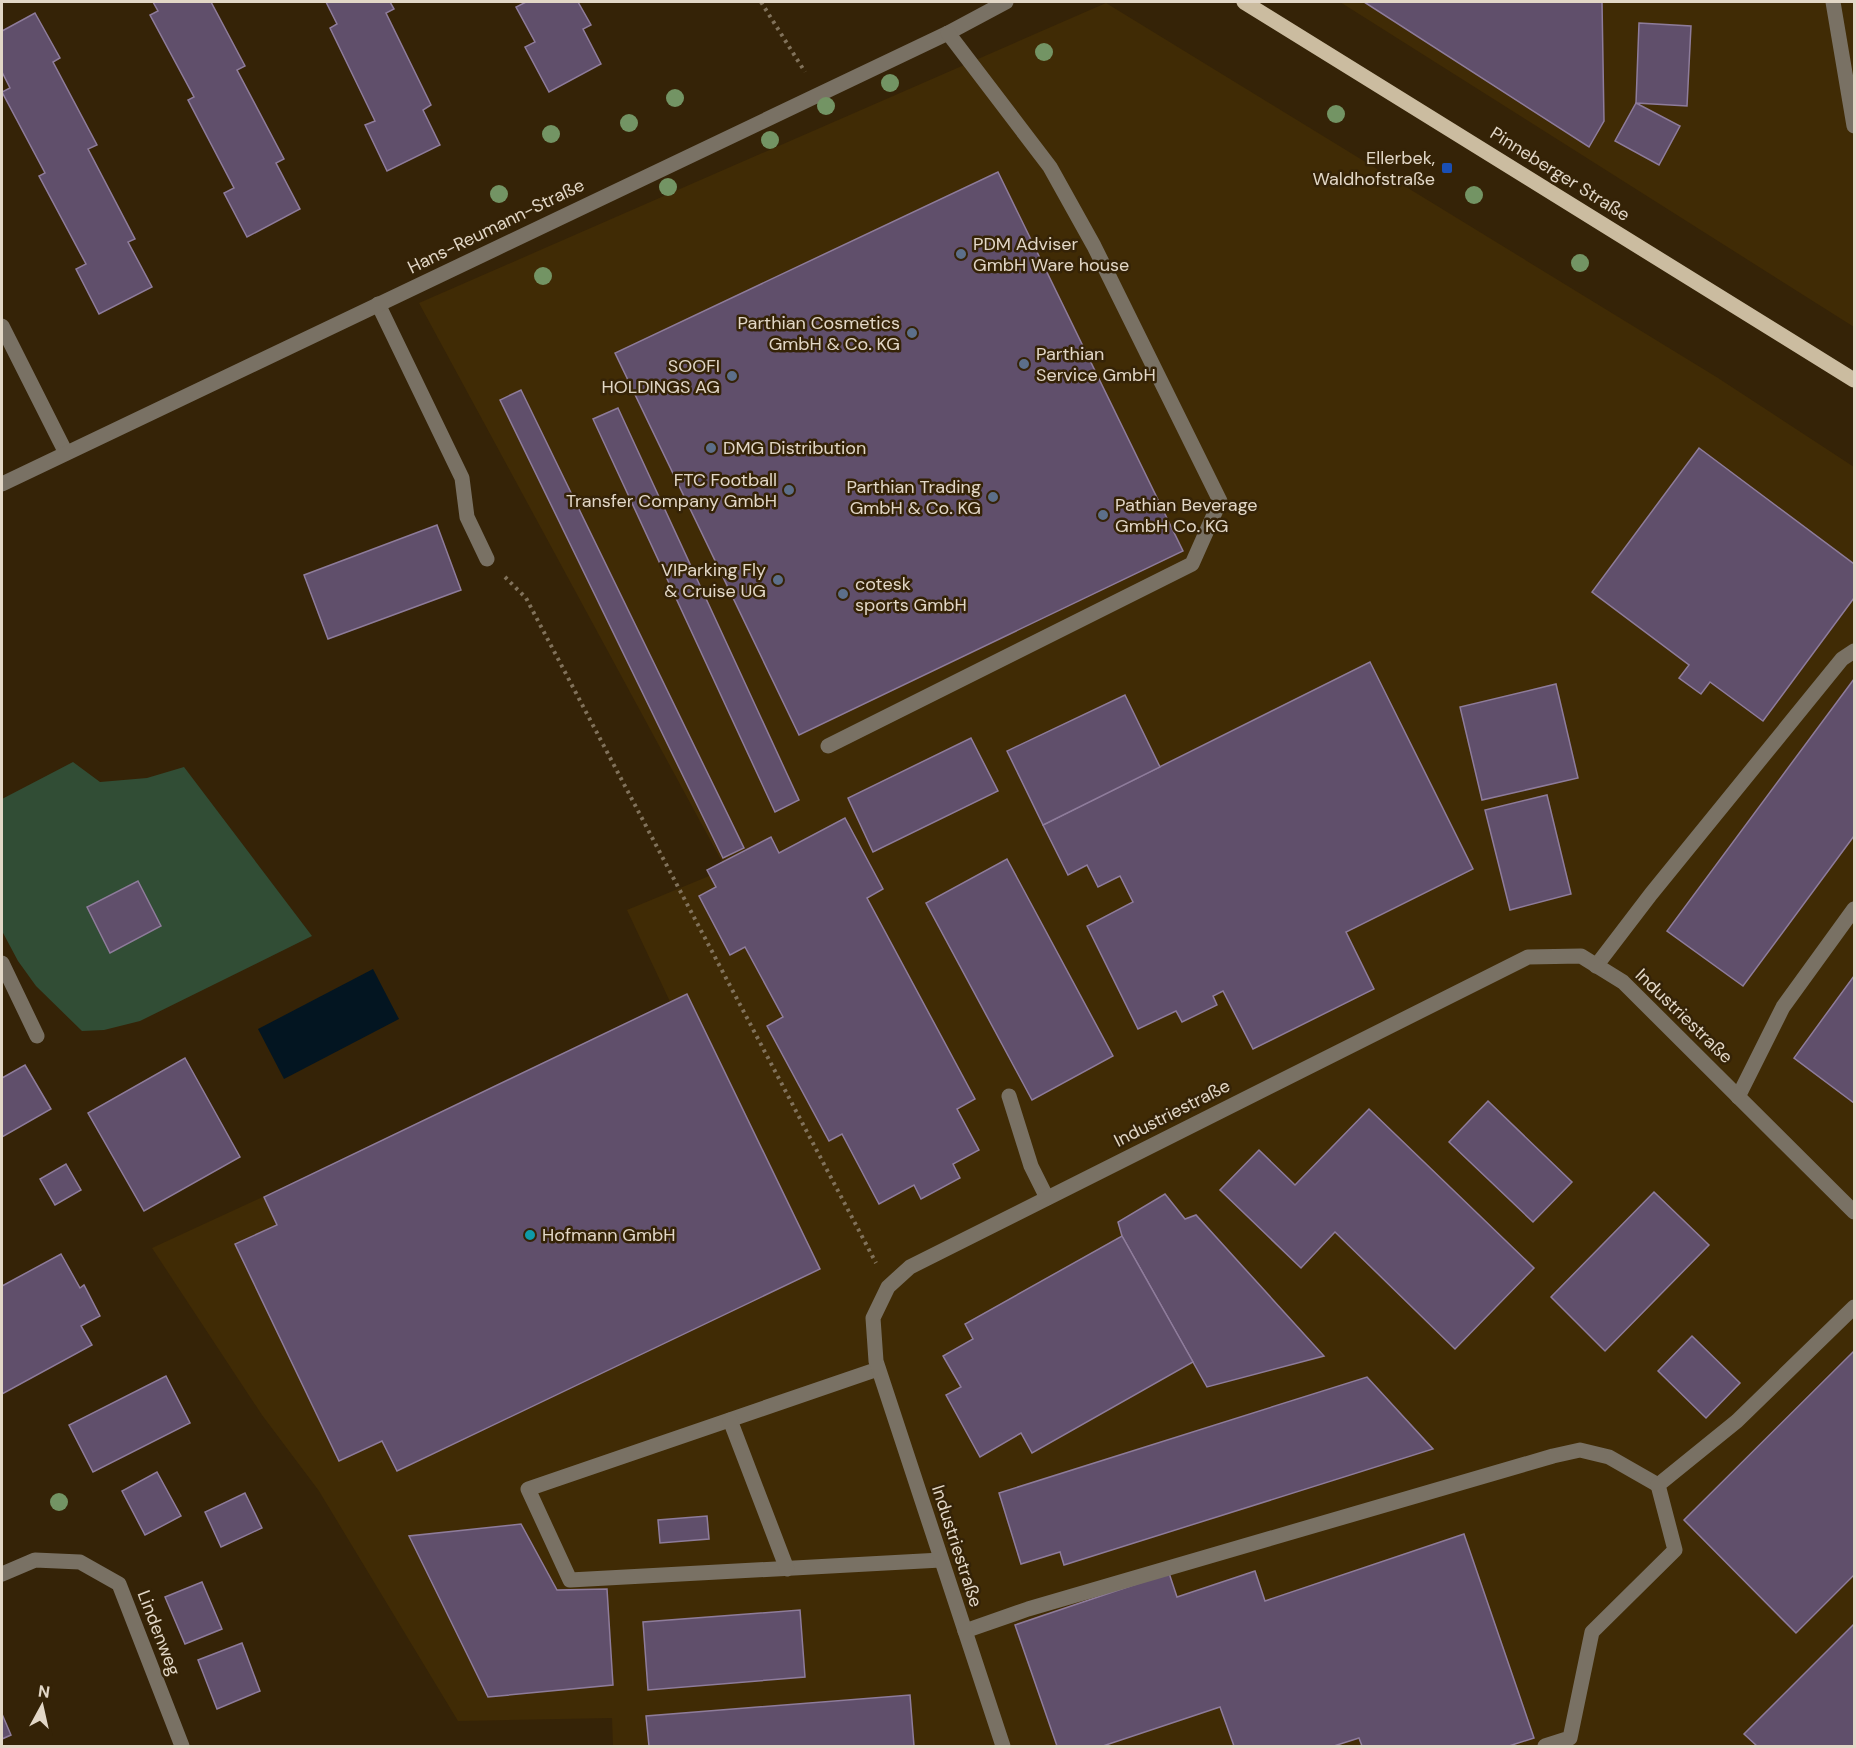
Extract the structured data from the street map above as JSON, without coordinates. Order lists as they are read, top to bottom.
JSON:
{
  "streets": {
    "main road": ["Pinneberger Straße"],
    "street": ["Hans-Reumann-Straße", "Industriestraße", "Lindenweg"]
  },
  "places": {
    "transit": ["Ellerbek, Waldhofstraße"],
    "other": [
      "PDM Adviser GmbH Ware house",
      "Parthian Cosmetics GmbH & Co. KG",
      "Parthian Service GmbH",
      "SOOFI HOLDINGS AG",
      "DMG Distribution",
      "FTC Football Transfer Company GmbH",
      "Parthian Trading GmbH & Co. KG",
      "Pathian Beverage GmbH Co. KG",
      "VIParking Fly & Cruise UG",
      "cotesk sports GmbH",
      "Hofmann GmbH"
    ]
  },
  "north": "top"
}
